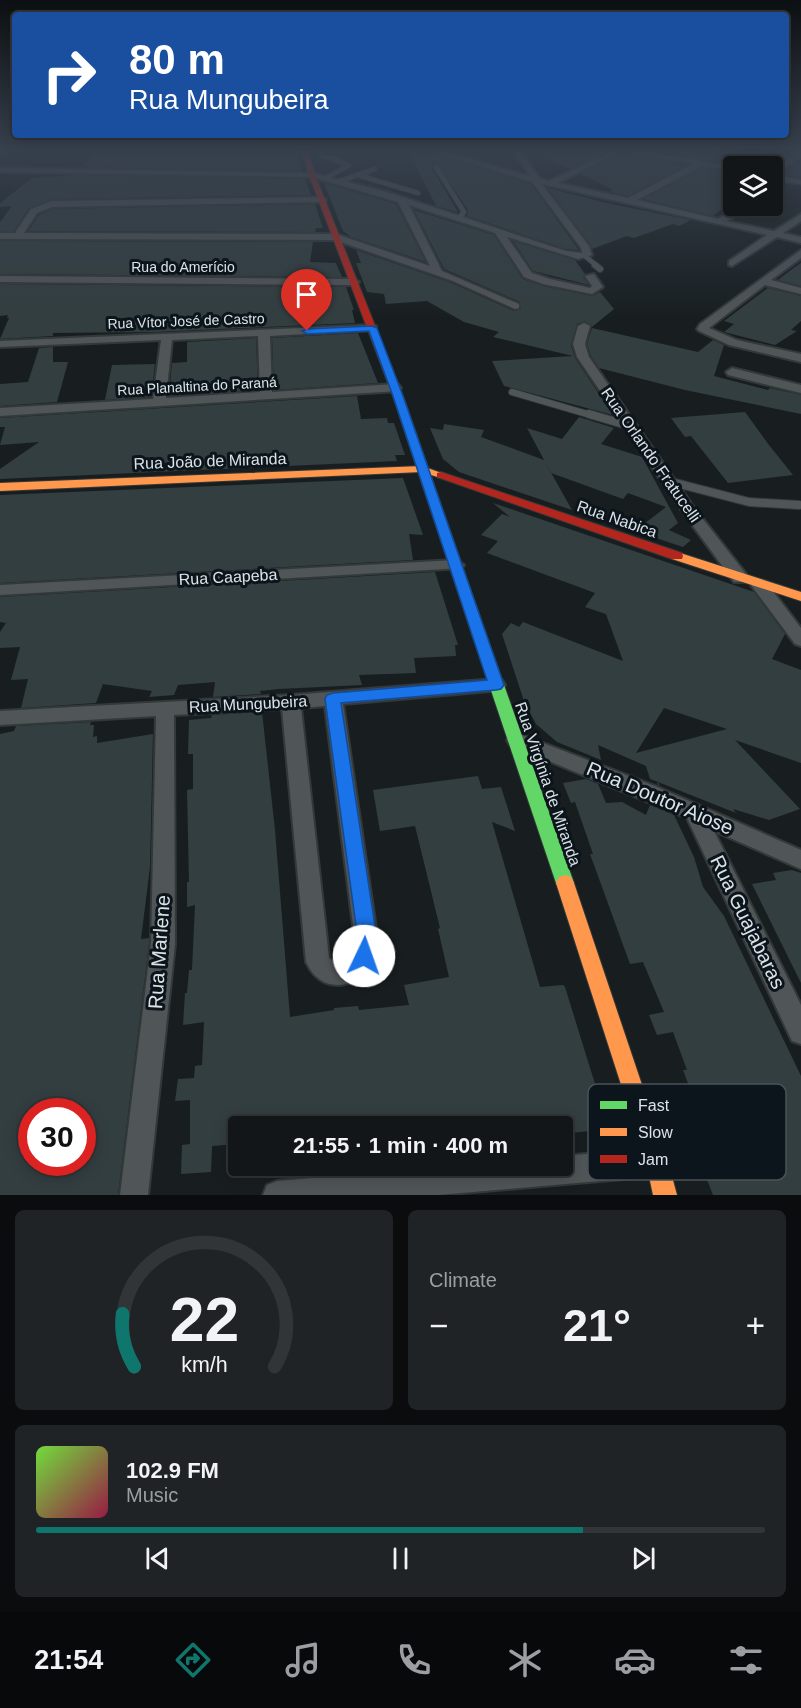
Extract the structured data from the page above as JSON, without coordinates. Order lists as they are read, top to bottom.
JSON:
{
  "streets": {
    "street": [
      "Rua do Amerício",
      "Rua Vítor José de Castro",
      "Rua Planaltina do Paraná",
      "Rua Orlando Fratucelli",
      "Rua João de Miranda",
      "Rua Nabica",
      "Rua Caapeba",
      "Rua Mungubeira",
      "Rua Virgínia de Miranda",
      "Rua Doutor Aiose",
      "Rua Guajabaras",
      "Rua Marlene"
    ]
  },
  "crossings": [
    ["Rua do Amerício", "Rua Virgínia de Miranda"],
    ["Rua Vítor José de Castro", "Rua Virgínia de Miranda"],
    ["Rua Planaltina do Paraná", "Rua Virgínia de Miranda"],
    ["Rua Orlando Fratucelli", "Rua Nabica"],
    ["Rua João de Miranda", "Rua Nabica"],
    ["Rua João de Miranda", "Rua Virgínia de Miranda"],
    ["Rua Nabica", "Rua Virgínia de Miranda"],
    ["Rua Caapeba", "Rua Virgínia de Miranda"],
    ["Rua Mungubeira", "Rua Virgínia de Miranda"],
    ["Rua Mungubeira", "Rua Marlene"],
    ["Rua Virgínia de Miranda", "Rua Doutor Aiose"],
    ["Rua Doutor Aiose", "Rua Guajabaras"]
  ],
  "legend": ["Fast", "Slow", "Jam"],
  "page": {
    "turn": ["80 m", "Rua Mungubeira"],
    "limit": "30",
    "trip": "21:55 · 1 min · 400 m",
    "tile": "Climate",
    "heat": ["−", "21°", "+"],
    "song": ["102.9 FM", "Music"],
    "tabs": "21:54",
    "gauge": ["22", "km/h"]
  }
}
